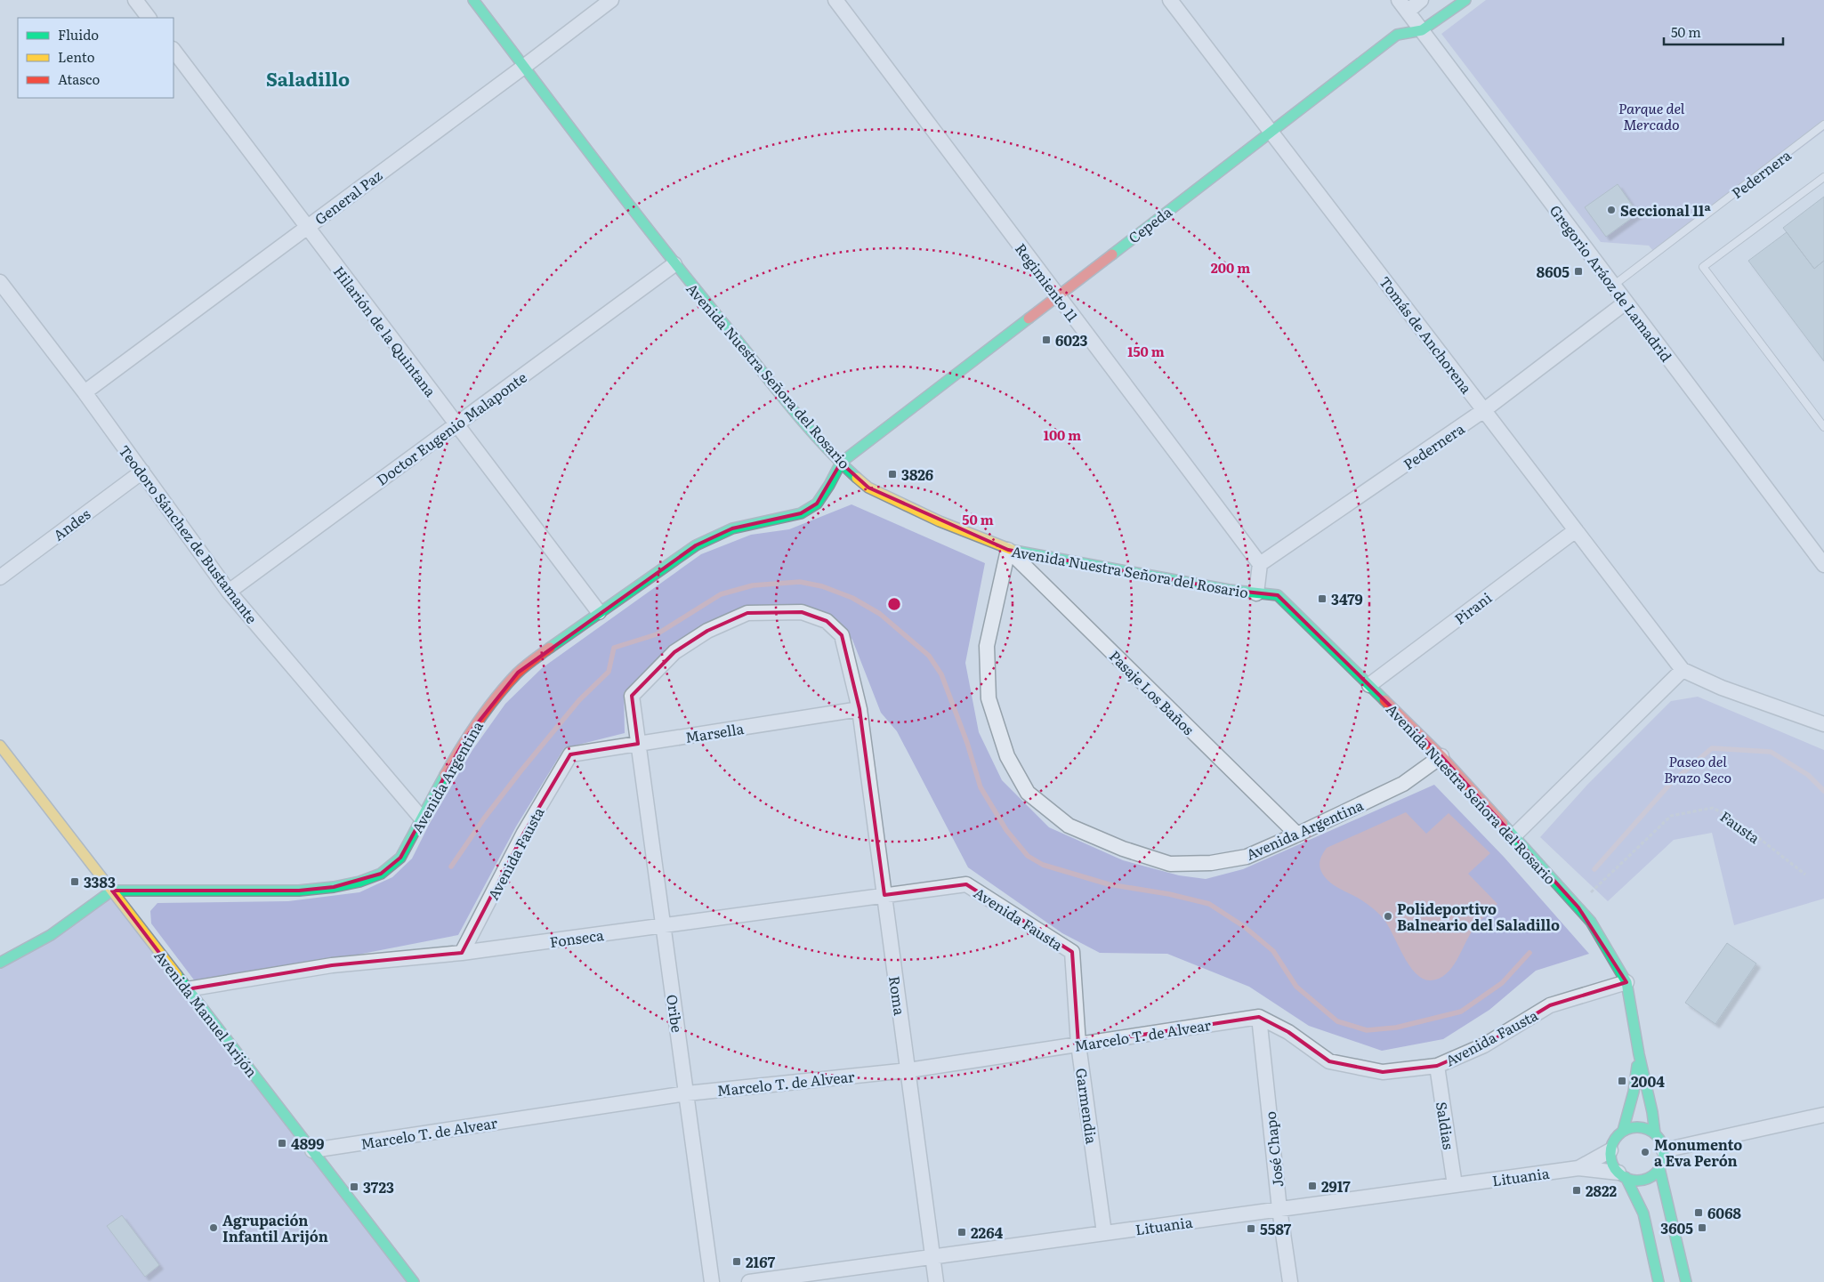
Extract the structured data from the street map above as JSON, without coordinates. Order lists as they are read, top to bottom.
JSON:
{
  "streets": {
    "street": [
      "Pedernera",
      "General Paz",
      "Cepeda",
      "Regimiento 11",
      "Gregorio Aráoz de Lamadrid",
      "Hilarión de la Quintana",
      "Tomás de Anchorena",
      "Avenida Nuestra Señora del Rosario",
      "Doctor Eugenio Malaponte",
      "Andes",
      "Teodoro Sánchez de Bustamante",
      "Pirani",
      "Pasaje Los Baños",
      "Marsella",
      "Avenida Argentina",
      "Avenida Fausta",
      "Fonseca",
      "Roma",
      "Avenida Manuel Arijón",
      "Oribe",
      "Marcelo T. de Alvear",
      "Garmendia",
      "Saldias",
      "José Chapo",
      "Lituania"
    ],
    "path": ["Fausta"]
  },
  "crossings": [
    ["Pedernera", "Regimiento 11"],
    ["Pedernera", "Gregorio Aráoz de Lamadrid"],
    ["Pedernera", "Tomás de Anchorena"],
    ["General Paz", "Hilarión de la Quintana"],
    ["General Paz", "Avenida Nuestra Señora del Rosario"],
    ["General Paz", "Teodoro Sánchez de Bustamante"],
    ["Cepeda", "Regimiento 11"],
    ["Cepeda", "Gregorio Aráoz de Lamadrid"],
    ["Cepeda", "Tomás de Anchorena"],
    ["Cepeda", "Avenida Nuestra Señora del Rosario"],
    ["Cepeda", "Avenida Argentina"],
    ["Hilarión de la Quintana", "Doctor Eugenio Malaponte"],
    ["Hilarión de la Quintana", "Avenida Argentina"],
    ["Tomás de Anchorena", "Pirani"],
    ["Avenida Nuestra Señora del Rosario", "Doctor Eugenio Malaponte"],
    ["Avenida Nuestra Señora del Rosario", "Pirani"],
    ["Avenida Nuestra Señora del Rosario", "Pasaje Los Baños"],
    ["Avenida Nuestra Señora del Rosario", "Avenida Argentina"],
    ["Avenida Nuestra Señora del Rosario", "Avenida Fausta"],
    ["Avenida Nuestra Señora del Rosario", "Lituania"],
    ["Doctor Eugenio Malaponte", "Teodoro Sánchez de Bustamante"],
    ["Andes", "Teodoro Sánchez de Bustamante"],
    ["Teodoro Sánchez de Bustamante", "Avenida Argentina"],
    ["Pasaje Los Baños", "Avenida Argentina"],
    ["Marsella", "Avenida Fausta"],
    ["Marsella", "Roma"],
    ["Marsella", "Oribe"],
    ["Avenida Argentina", "Avenida Manuel Arijón"],
    ["Avenida Fausta", "Fonseca"],
    ["Avenida Fausta", "Marcelo T. de Alvear"],
    ["Avenida Fausta", "Garmendia"],
    ["Avenida Fausta", "Saldias"],
    ["Avenida Fausta", "José Chapo"],
    ["Fonseca", "Roma"],
    ["Fonseca", "Avenida Manuel Arijón"],
    ["Fonseca", "Oribe"],
    ["Roma", "Marcelo T. de Alvear"],
    ["Roma", "Lituania"],
    ["Avenida Manuel Arijón", "Marcelo T. de Alvear"],
    ["Oribe", "Marcelo T. de Alvear"],
    ["Marcelo T. de Alvear", "Garmendia"],
    ["Marcelo T. de Alvear", "José Chapo"],
    ["Garmendia", "Lituania"],
    ["Saldias", "Lituania"],
    ["José Chapo", "Lituania"]
  ],
  "districts": ["Saladillo"],
  "parks": ["Parque del Mercado", "Paseo del Brazo Seco"],
  "places": {
    "other": [
      "Seccional 11ª",
      "Polideportivo Balneario del Saladillo",
      "Monumento a Eva Perón",
      "Agrupación Infantil Arijón"
    ],
    "transit": [
      "8605",
      "6023",
      "3826",
      "3479",
      "3383",
      "2004",
      "4899",
      "2917",
      "3723",
      "2822",
      "6068",
      "3605",
      "5587",
      "2264",
      "2167"
    ]
  },
  "legend": ["Fluido", "Lento", "Atasco"],
  "scale_bar": "50 m",
  "rings": [
    "200 m",
    "150 m",
    "100 m",
    "50 m"
  ]
}
